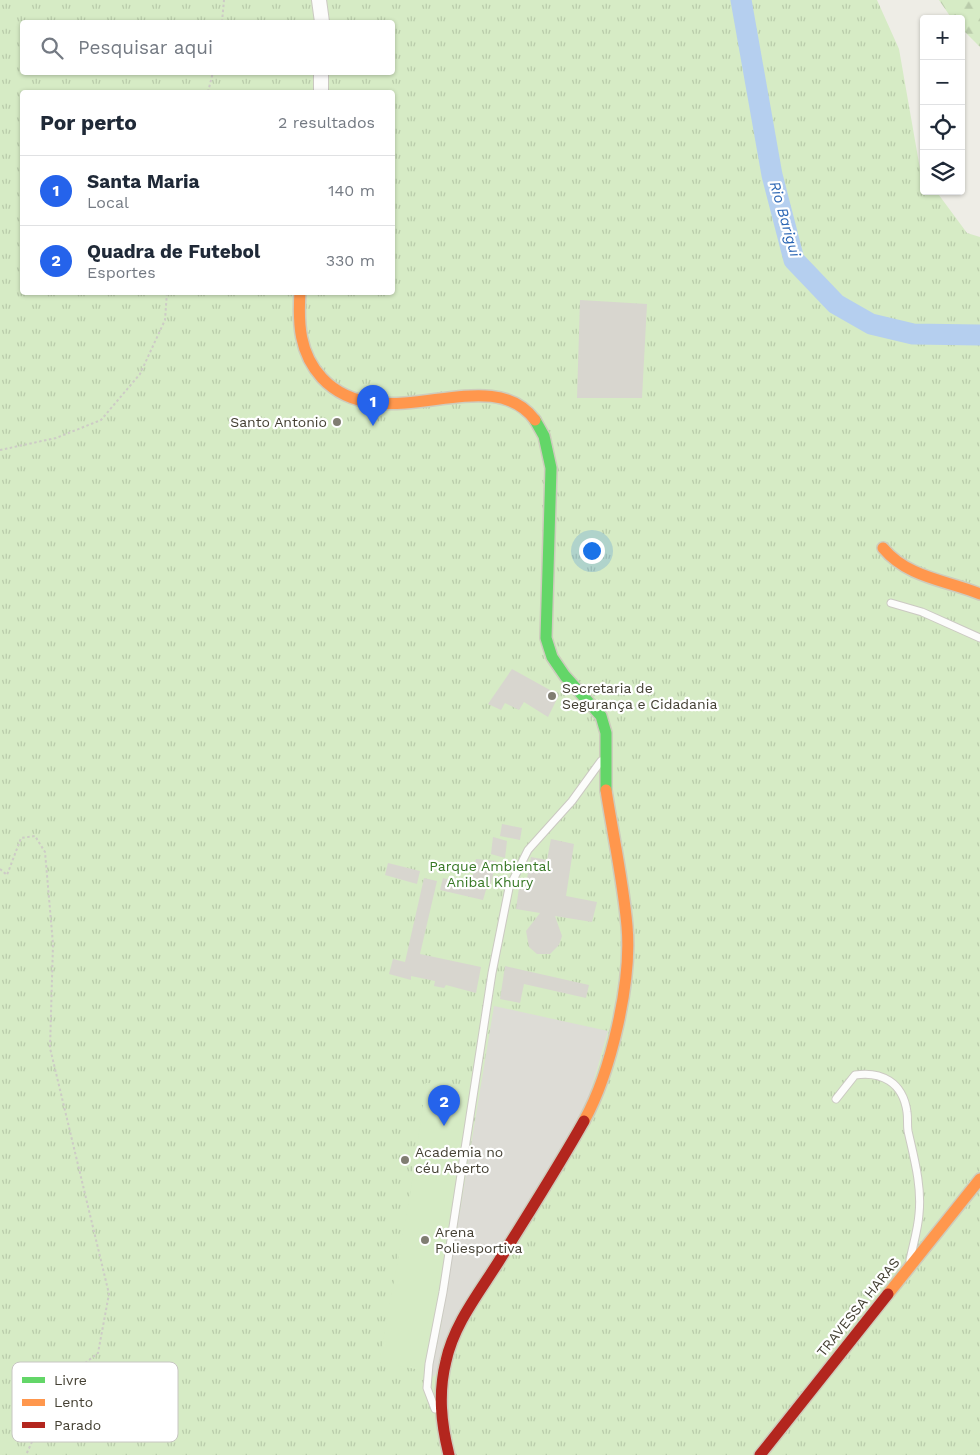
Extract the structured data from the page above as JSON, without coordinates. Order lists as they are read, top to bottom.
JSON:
{
  "streets": {
    "street": ["TRAVESSA HARAS"]
  },
  "water": ["Rio Barigui"],
  "parks": ["Parque Ambiental Anibal Khury"],
  "places": [
    "Santo Antonio",
    "Secretaria de Segurança e Cidadania",
    "Academia no céu Aberto",
    "Arena Poliesportiva"
  ],
  "legend": ["Livre", "Lento", "Parado"],
  "page": {
    "map_buttons": ["+", "−"],
    "search": "Pesquisar aqui",
    "heading": ["Por perto", "2 resultados"],
    "list": [
      {
        "mark": "1",
        "name": "Santa Maria",
        "note": "Local",
        "value": "140 m"
      },
      {
        "mark": "2",
        "name": "Quadra de Futebol",
        "note": "Esportes",
        "value": "330 m"
      }
    ],
    "pins": ["1", "2"]
  }
}
